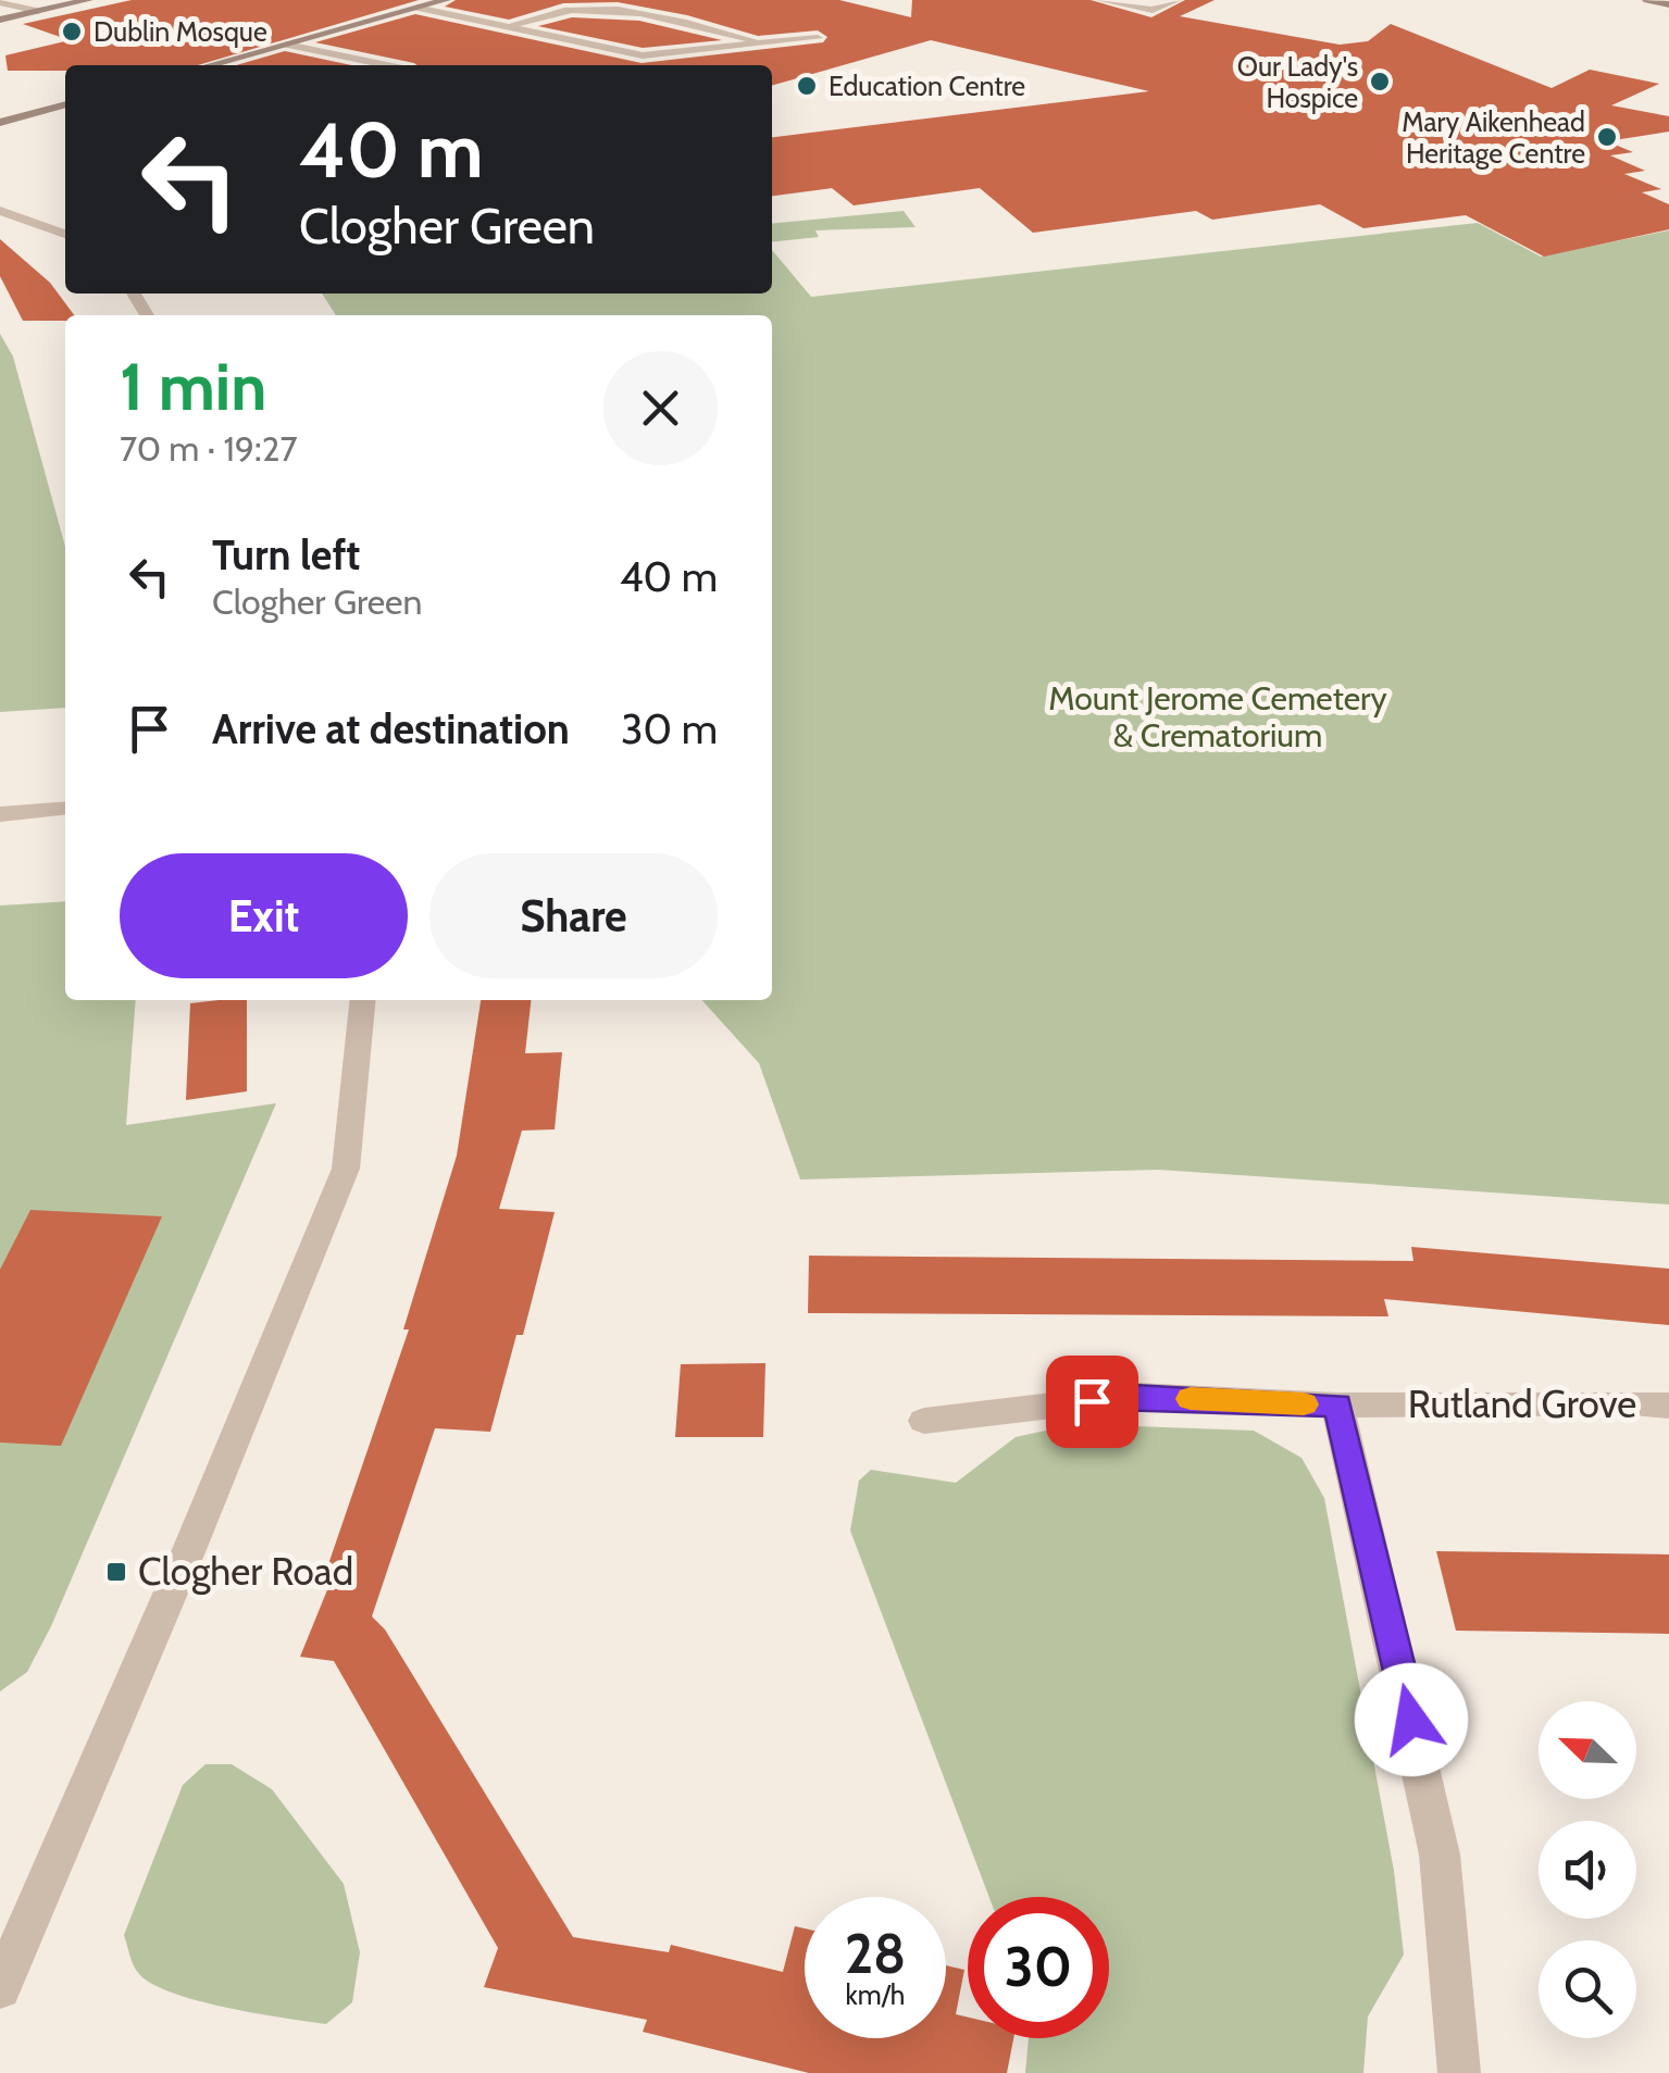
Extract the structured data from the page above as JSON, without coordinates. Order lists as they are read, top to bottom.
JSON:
{
  "streets": {
    "street": ["Rutland Grove"]
  },
  "parks": ["Mount Jerome Cemetery & Crematorium"],
  "places": {
    "other": [
      "Dublin Mosque",
      "Our Lady's Hospice",
      "Education Centre",
      "Mary Aikenhead Heritage Centre"
    ],
    "transit": ["Clogher Road"]
  },
  "north": "top left",
  "page": {
    "turn": ["40 m", "Clogher Green"],
    "heading": ["1 min", "70 m · 19:27"],
    "list": [
      {
        "name": "Turn left",
        "note": "Clogher Green",
        "value": "40 m"
      },
      {
        "name": "Arrive at destination",
        "value": "30 m"
      }
    ],
    "buttons": ["Exit", "Share"],
    "speed": "28 km/h",
    "limit": "30"
  }
}
